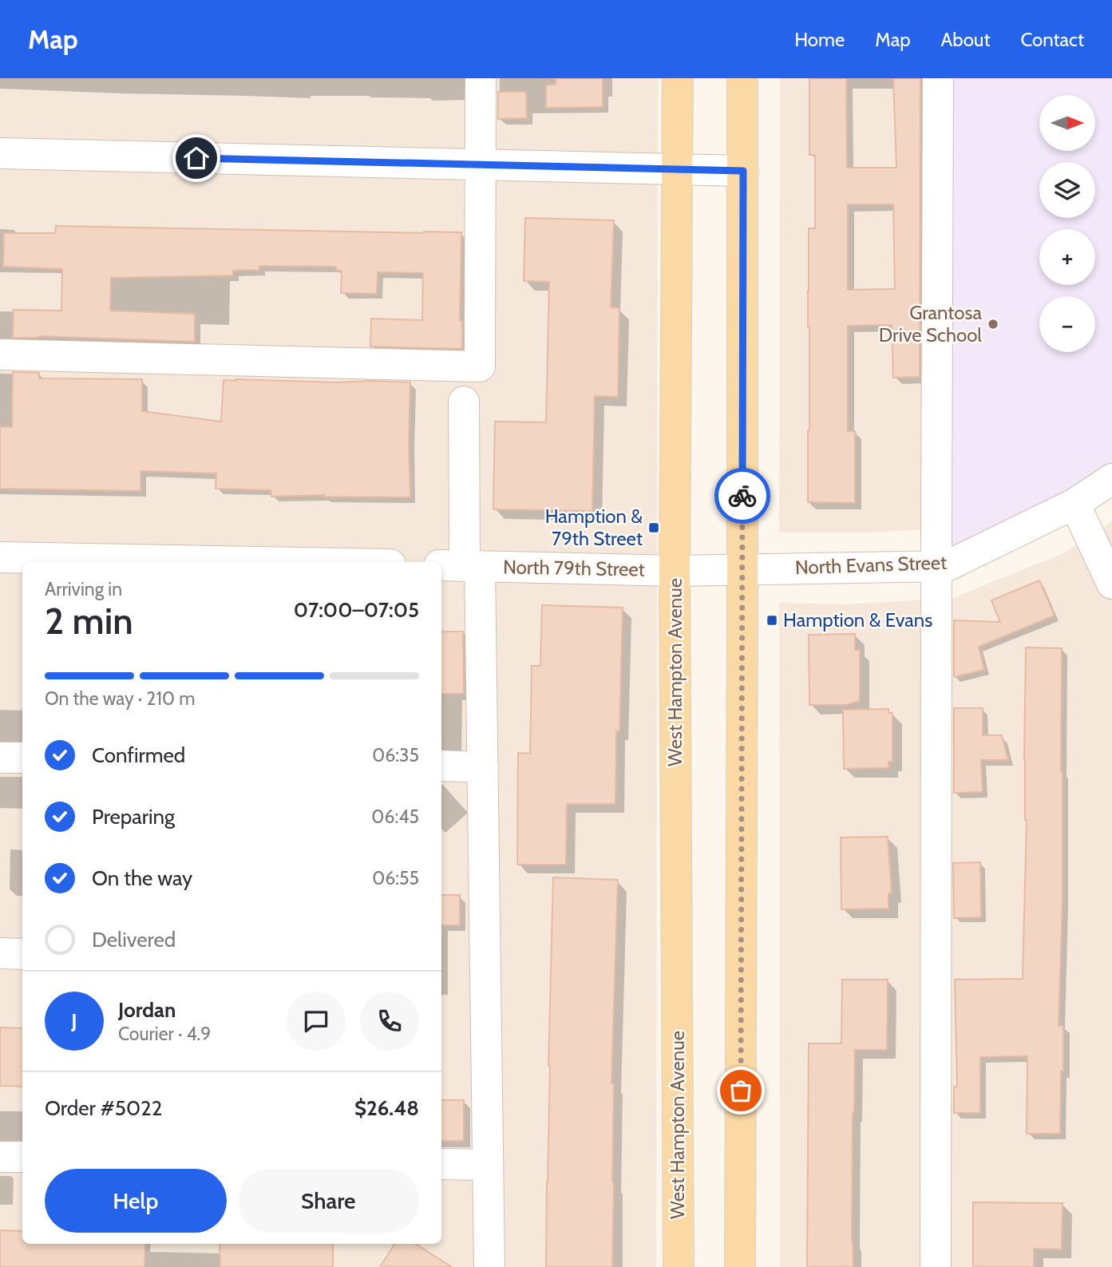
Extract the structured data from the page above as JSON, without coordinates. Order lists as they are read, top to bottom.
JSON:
{
  "streets": {
    "main road": ["West Hampton Avenue"],
    "street": ["North Evans Street", "North 79th Street"]
  },
  "crossings": [
    ["North Evans Street", "North 79th Street"],
    ["North 79th Street", "West Hampton Avenue"]
  ],
  "places": {
    "other": ["Grantosa Drive School"],
    "transit": ["Hamption & 79th Street", "Hamption & Evans"]
  },
  "north": "right",
  "page": {
    "header": "Map",
    "nav": [
      "Home",
      "Map",
      "About",
      "Contact"
    ],
    "map_buttons": ["+", "−"],
    "heading": ["2 min", "Arriving in", "07:00–07:05"],
    "panel": [
      "Jordan",
      "Courier · 4.9",
      "Order #5022",
      "$26.48"
    ],
    "bar": "On the way · 210 m",
    "list": [
      ["Confirmed", "06:35"],
      ["Preparing", "06:45"],
      ["On the way", "06:55"],
      "Delivered"
    ],
    "round": "J",
    "buttons": ["Help", "Share"]
  }
}
